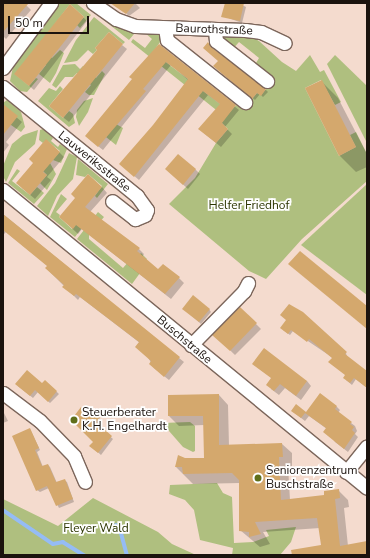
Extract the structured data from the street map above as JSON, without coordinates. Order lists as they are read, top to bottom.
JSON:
{
  "streets": {
    "street": ["Baurothstraße", "Lauweriksstraße", "Buschstraße"]
  },
  "parks": ["Helfer Friedhof", "Fleyer Wald"],
  "places": ["Steuerberater K.H. Engelhardt", "Seniorenzentrum Buschstraße"],
  "scale_bar": "50 m"
}
